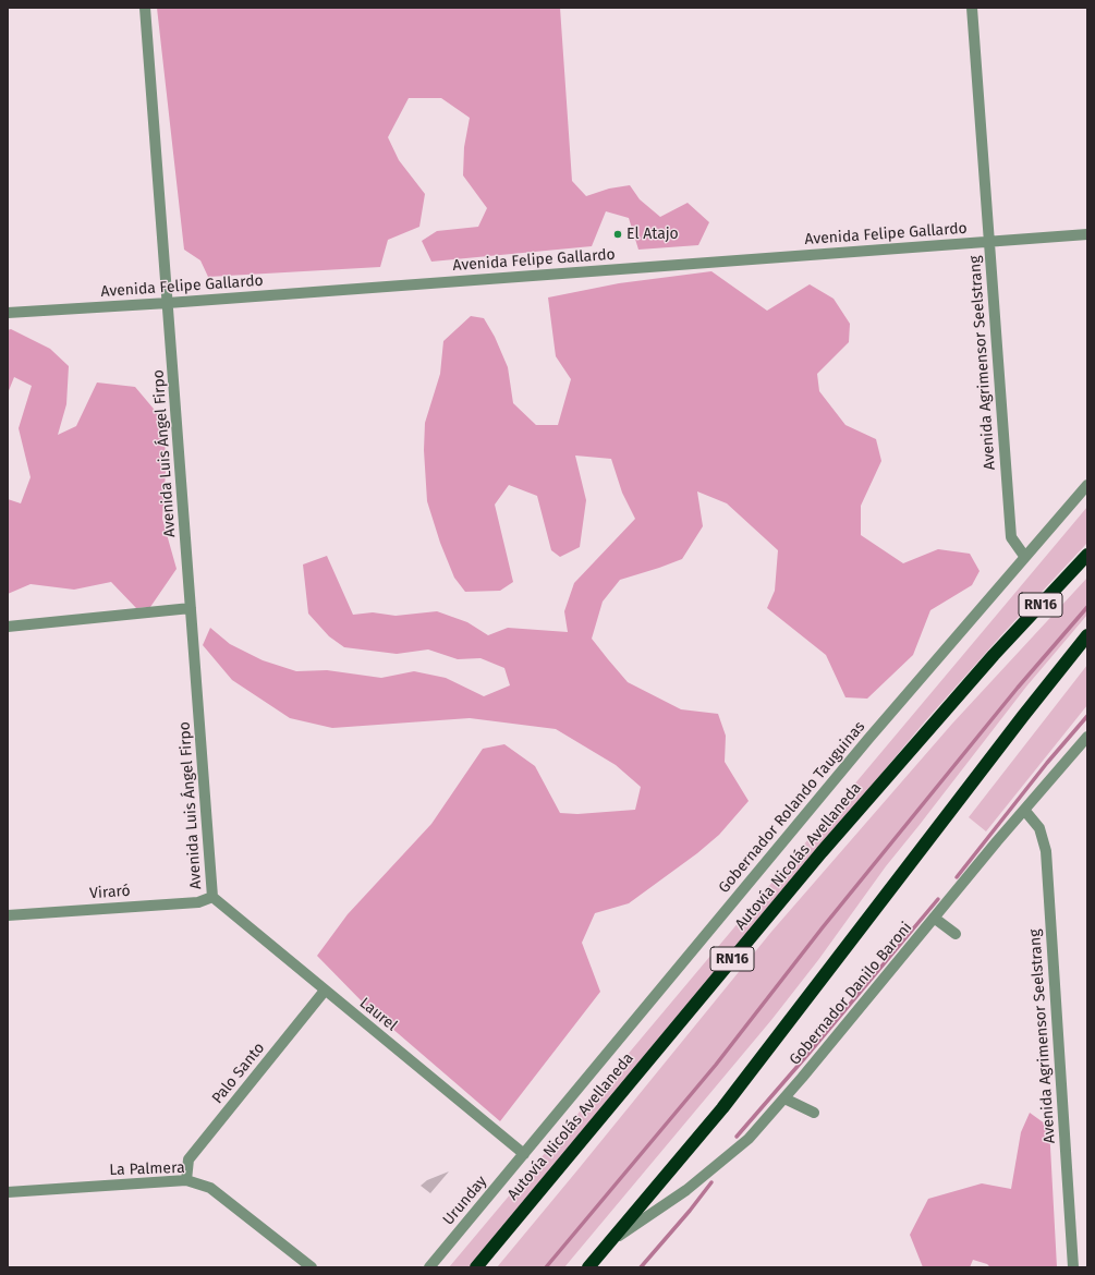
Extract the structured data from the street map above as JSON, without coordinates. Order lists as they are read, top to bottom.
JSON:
{
  "streets": {
    "highway": ["RN16", "Autovía Nicolás Avellaneda"],
    "street": [
      "Avenida Felipe Gallardo",
      "Avenida Agrimensor Seelstrang",
      "Avenida Luis Ángel Firpo",
      "Gobernador Rolando Tauguinas",
      "Viraró",
      "Gobernador Danilo Baroni",
      "Laurel",
      "Palo Santo",
      "La Palmera",
      "Urunday"
    ]
  },
  "crossings": [
    ["Avenida Felipe Gallardo", "Avenida Agrimensor Seelstrang"],
    ["Avenida Felipe Gallardo", "Avenida Luis Ángel Firpo"],
    ["Avenida Agrimensor Seelstrang", "Gobernador Rolando Tauguinas"],
    ["Avenida Agrimensor Seelstrang", "Gobernador Danilo Baroni"],
    ["Avenida Luis Ángel Firpo", "Viraró"],
    ["Avenida Luis Ángel Firpo", "Laurel"],
    ["Gobernador Rolando Tauguinas", "Laurel"],
    ["Gobernador Rolando Tauguinas", "Urunday"],
    ["Viraró", "Laurel"],
    ["Laurel", "Palo Santo"],
    ["Laurel", "Urunday"],
    ["Palo Santo", "La Palmera"]
  ],
  "places": ["El Atajo"]
}
